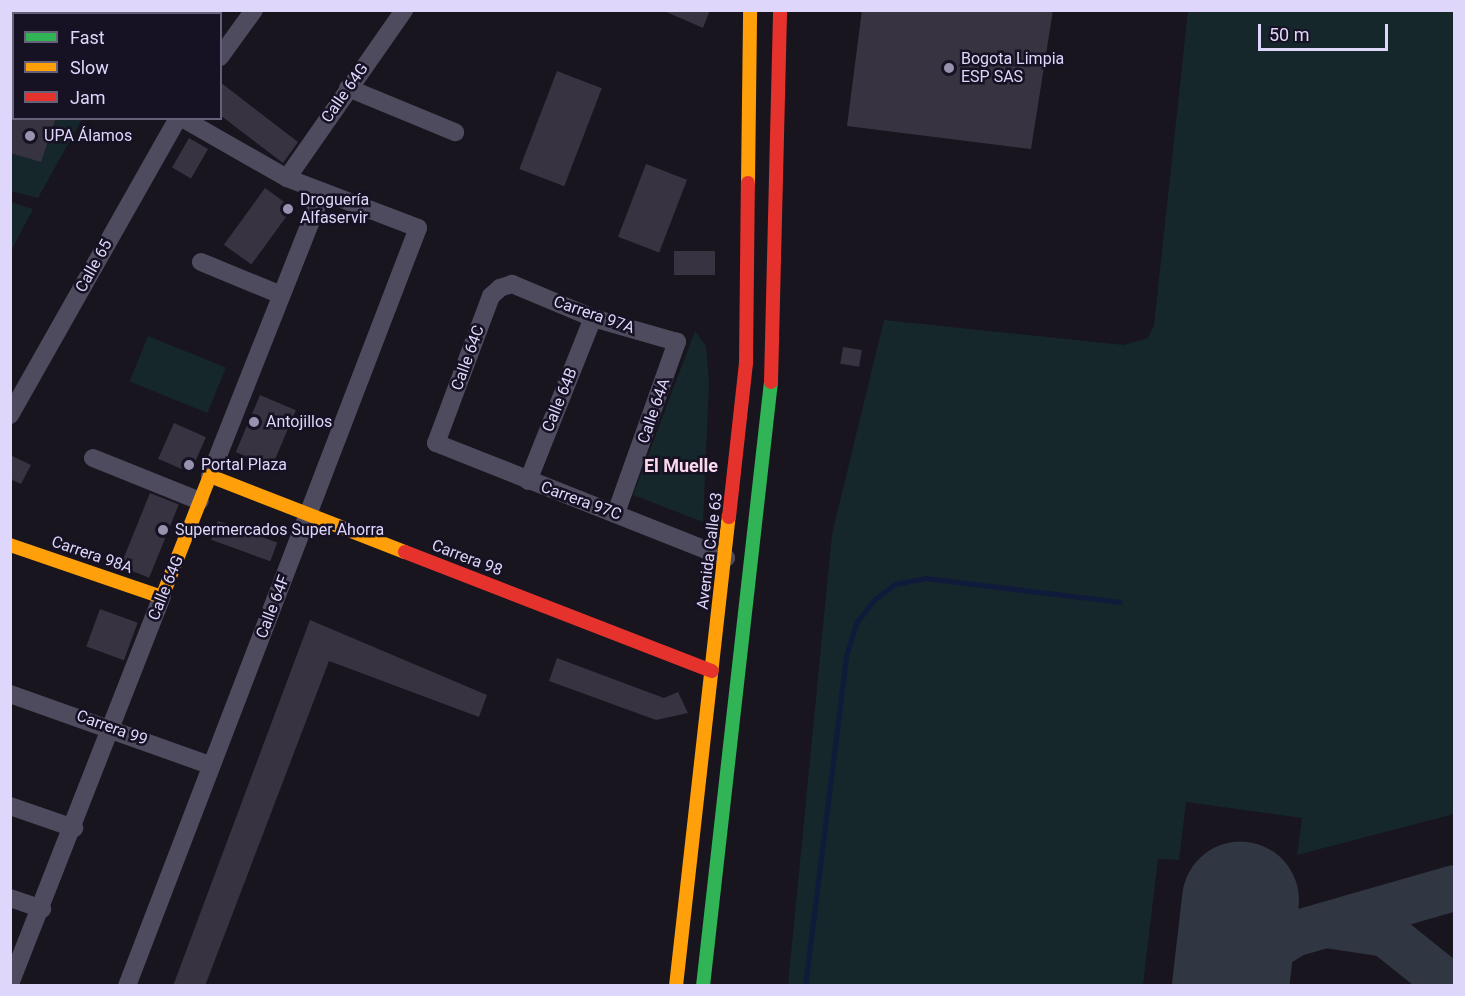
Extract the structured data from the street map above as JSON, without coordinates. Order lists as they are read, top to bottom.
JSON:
{
  "streets": {
    "main road": [
      "Calle 64G",
      "Avenida Calle 63",
      "Carrera 98A",
      "Carrera 98"
    ],
    "street": [
      "Calle 65",
      "Carrera 97A",
      "Calle 64C",
      "Calle 64B",
      "Calle 64A",
      "Carrera 97C",
      "Calle 64F",
      "Carrera 99"
    ]
  },
  "crossings": [
    ["Calle 64G", "Carrera 98A"],
    ["Calle 64G", "Carrera 98"],
    ["Calle 64G", "Calle 64F"],
    ["Calle 64G", "Carrera 99"],
    ["Carrera 97A", "Calle 64C"],
    ["Carrera 97A", "Calle 64B"],
    ["Carrera 97A", "Calle 64A"],
    ["Calle 64C", "Carrera 97C"],
    ["Calle 64B", "Carrera 97C"],
    ["Calle 64A", "Carrera 97C"],
    ["Carrera 97C", "Avenida Calle 63"],
    ["Avenida Calle 63", "Carrera 98"],
    ["Carrera 98", "Calle 64F"],
    ["Calle 64F", "Carrera 99"]
  ],
  "districts": ["El Muelle"],
  "places": [
    "Bogota Limpia ESP SAS",
    "UPA Álamos",
    "Droguería Alfaservir",
    "Antojillos",
    "Portal Plaza",
    "Supermercados Super Ahorra"
  ],
  "legend": ["Fast", "Slow", "Jam"],
  "scale_bar": "50 m"
}
